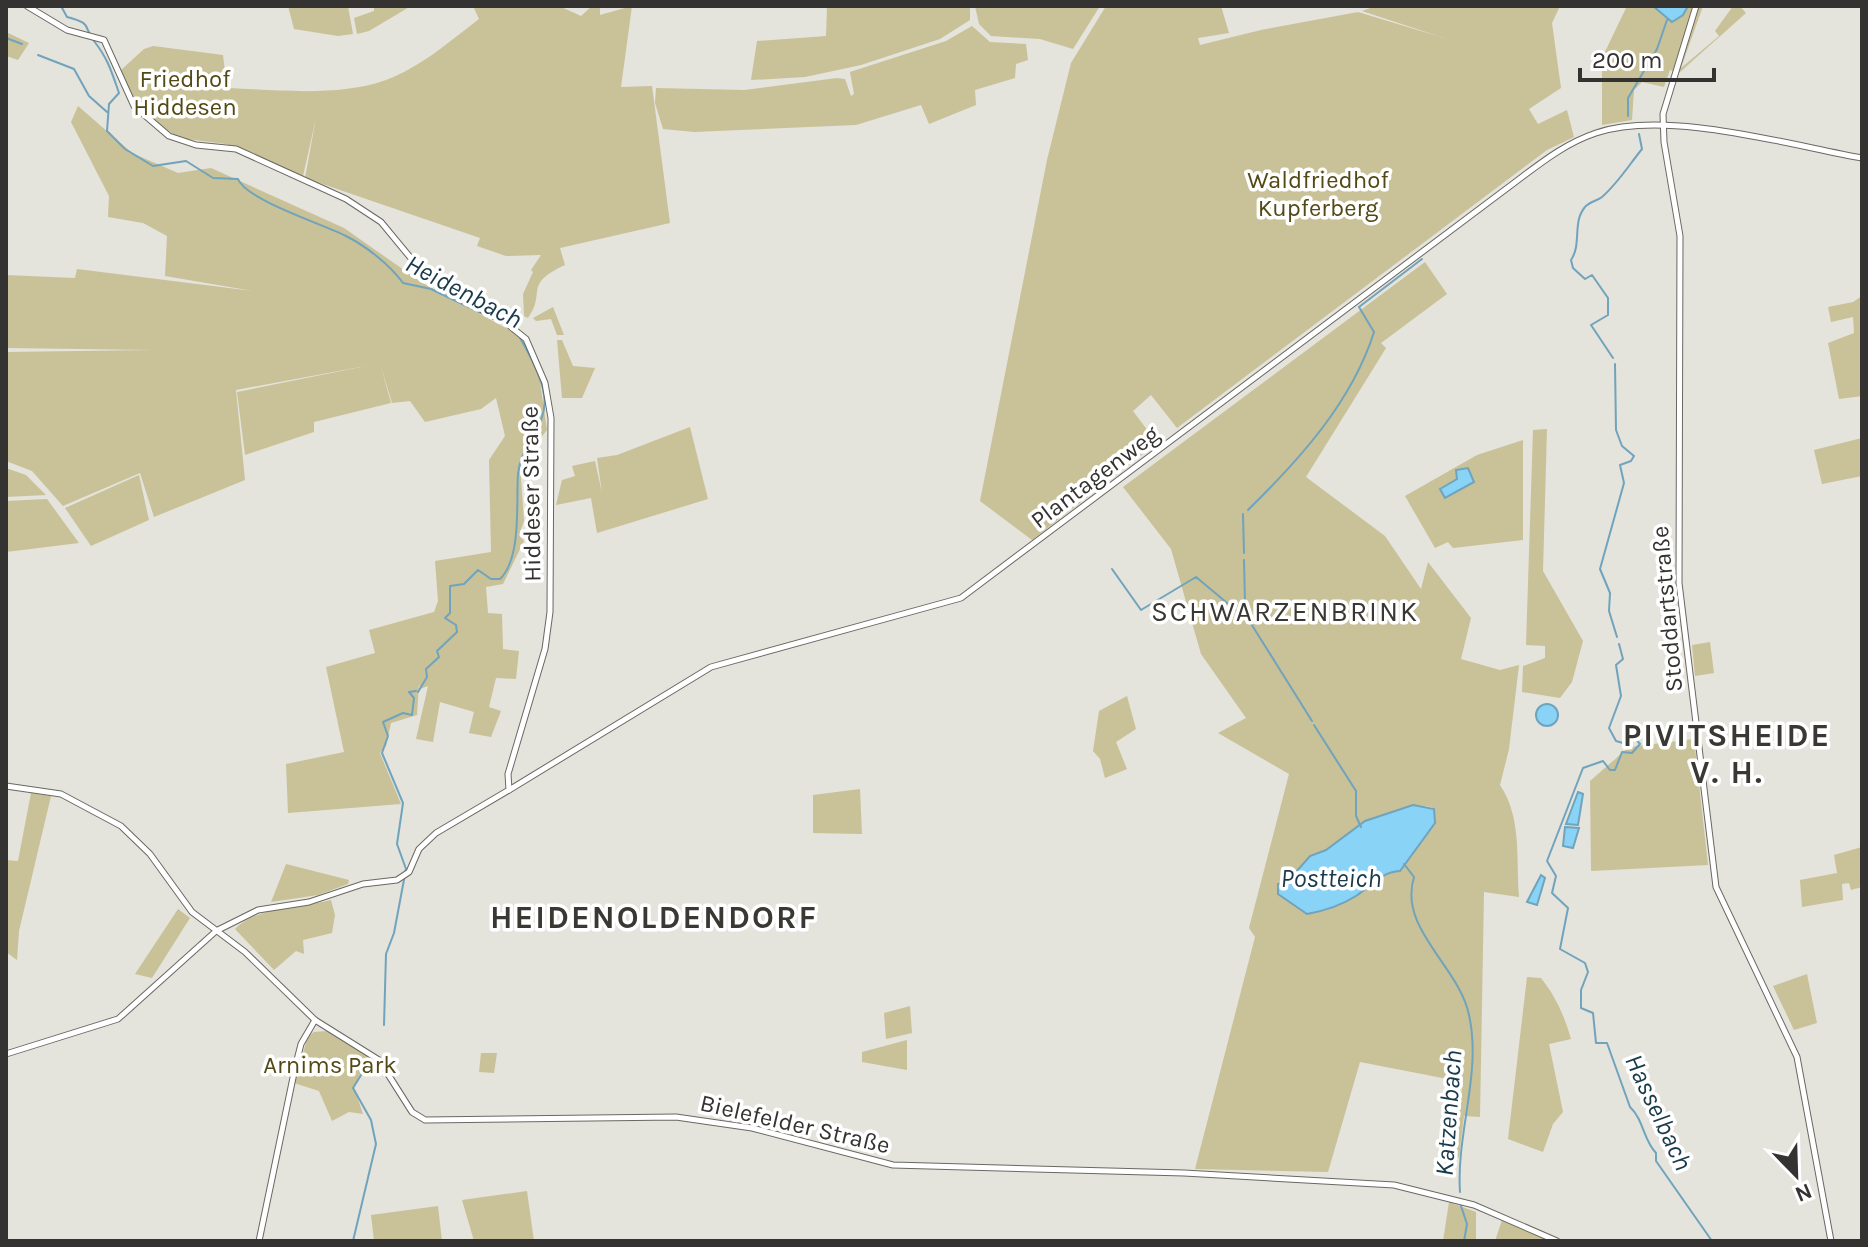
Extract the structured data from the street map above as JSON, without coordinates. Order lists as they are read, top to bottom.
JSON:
{
  "streets": {
    "main road": [
      "Plantagenweg",
      "Hiddeser Straße",
      "Stoddartstraße",
      "Bielefelder Straße"
    ]
  },
  "crossings": [
    ["Plantagenweg", "Hiddeser Straße"],
    ["Plantagenweg", "Stoddartstraße"]
  ],
  "districts": ["SCHWARZENBRINK", "PIVITSHEIDE V. H.", "HEIDENOLDENDORF"],
  "water": [
    "Heidenbach",
    "Postteich",
    "Hasselbach",
    "Katzenbach"
  ],
  "parks": ["Friedhof Hiddesen", "Waldfriedhof Kupferberg", "Arnims Park"],
  "scale_bar": "200 m",
  "north": "bottom right"
}
